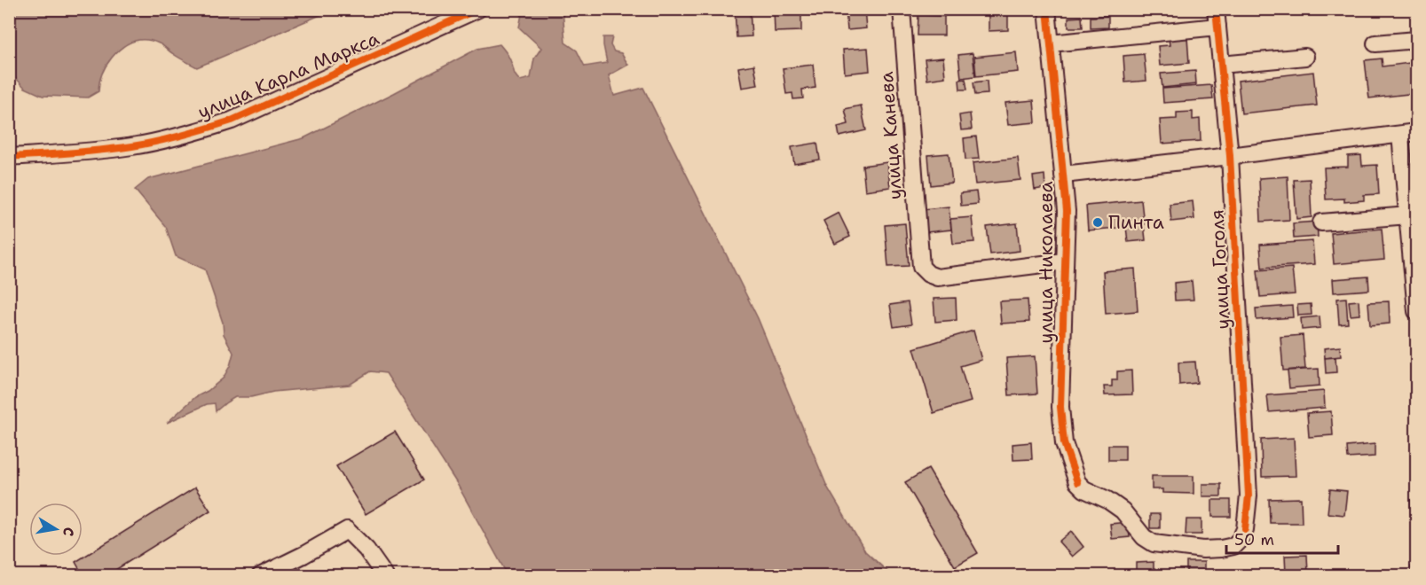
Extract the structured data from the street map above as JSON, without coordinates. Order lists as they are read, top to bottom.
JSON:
{
  "streets": {
    "street": [
      "улица Карла Маркса",
      "улица Канева",
      "улица Николаева",
      "улица Гоголя"
    ]
  },
  "crossings": [
    ["улица Канева", "улица Николаева"],
    ["улица Николаева", "улица Гоголя"]
  ],
  "places": ["Пинта"],
  "scale_bar": "50 m",
  "north": "right"
}
